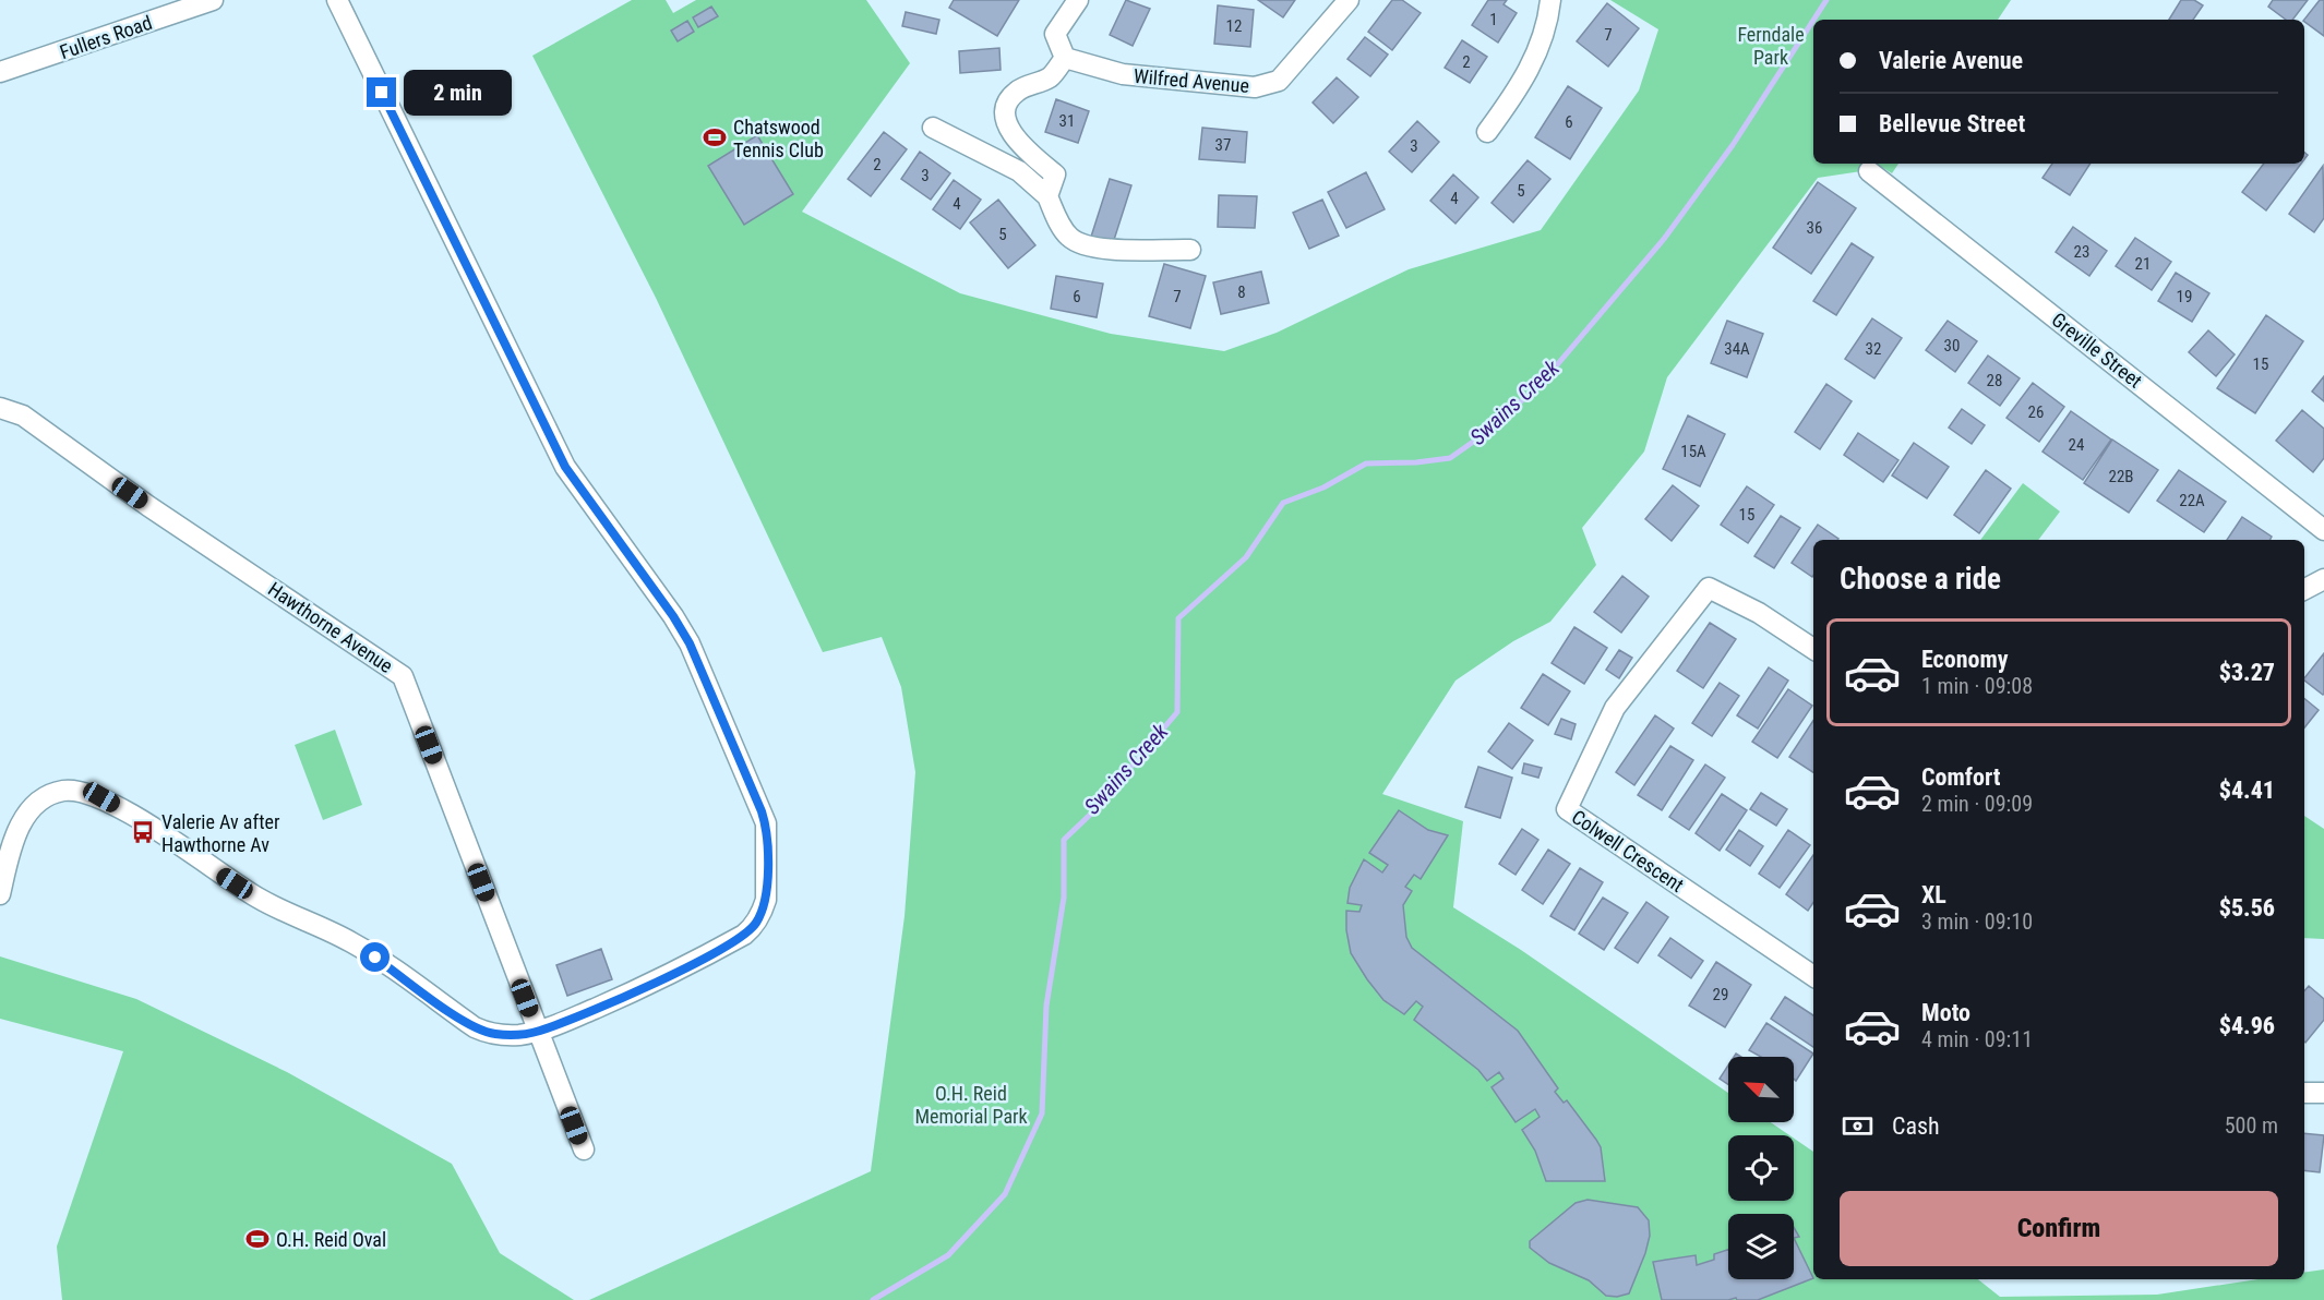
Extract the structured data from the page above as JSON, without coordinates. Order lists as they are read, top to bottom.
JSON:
{
  "streets": {
    "street": [
      "Fullers Road",
      "Wilfred Avenue",
      "Greville Street",
      "Hawthorne Avenue",
      "Colwell Crescent"
    ]
  },
  "water": ["Swains Creek"],
  "parks": ["Ferndale Park", "O.H. Reid Memorial Park"],
  "places": {
    "sports": ["Chatswood Tennis Club", "O.H. Reid Oval"],
    "bus stop": ["Valerie Av after Hawthorne Av"]
  },
  "house_numbers": [
    "1",
    "12",
    "7",
    "2",
    "31",
    "6",
    "37",
    "3",
    "2",
    "3",
    "5",
    "4",
    "4",
    "36",
    "5",
    "23",
    "21",
    "8",
    "6",
    "7",
    "19",
    "30",
    "34A",
    "32",
    "15",
    "28",
    "26",
    "24",
    "15A",
    "22B",
    "22A",
    "15",
    "29"
  ],
  "north": "top left",
  "page": {
    "banner": ["Valerie Avenue", "Bellevue Street"],
    "bubble": "2 min",
    "heading": "Choose a ride",
    "list": [
      {
        "name": "Economy",
        "note": "1 min · 09:08",
        "value": "$3.27"
      },
      {
        "name": "Comfort",
        "note": "2 min · 09:09",
        "value": "$4.41"
      },
      {
        "name": "XL",
        "note": "3 min · 09:10",
        "value": "$5.56"
      },
      {
        "name": "Moto",
        "note": "4 min · 09:11",
        "value": "$4.96"
      }
    ],
    "pay": ["Cash", "500 m"],
    "buttons": "Confirm"
  }
}
